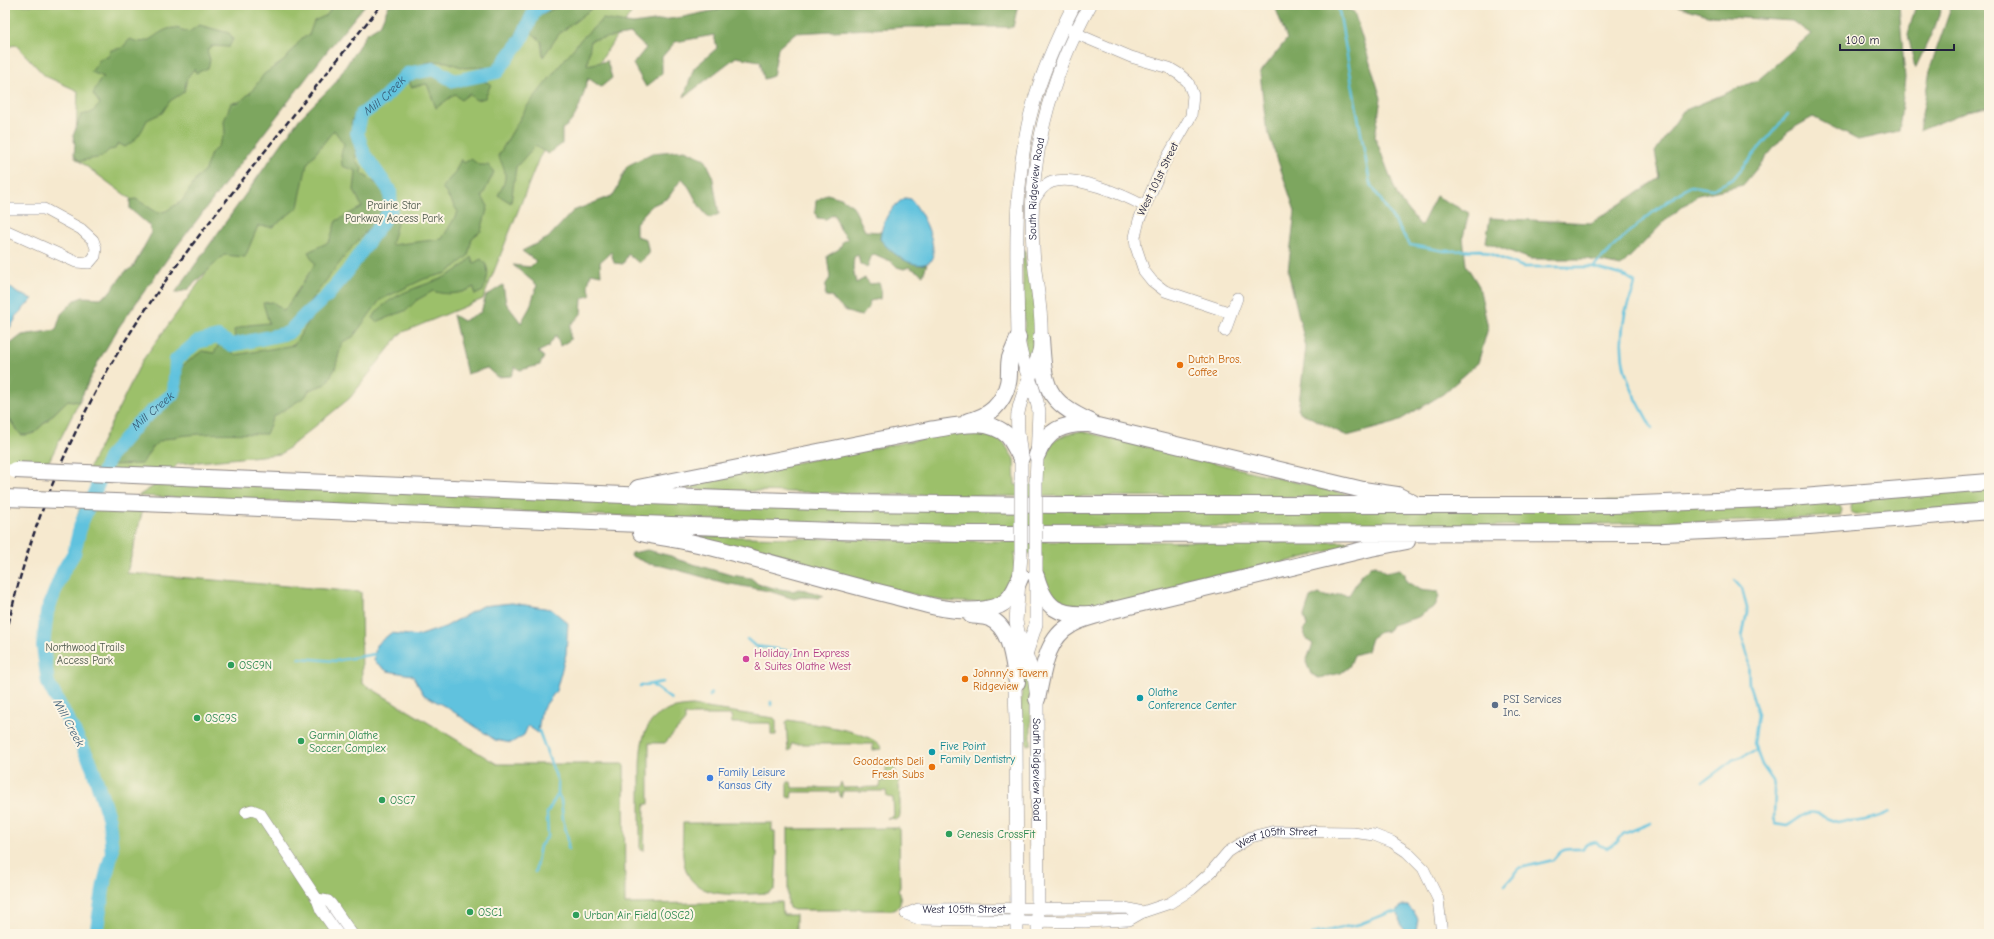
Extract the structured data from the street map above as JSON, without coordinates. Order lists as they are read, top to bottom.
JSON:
{
  "streets": {
    "main road": ["South Ridgeview Road"],
    "street": ["West 101st Street", "West 105th Street"]
  },
  "crossings": [
    ["West 101st Street", "South Ridgeview Road"],
    ["South Ridgeview Road", "West 105th Street"]
  ],
  "water": ["Mill Creek"],
  "parks": ["Prairie Star Parkway Access Park", "Northwood Trails Access Park"],
  "places": [
    "Dutch Bros. Coffee",
    "Holiday Inn Express & Suites Olathe West",
    "OSC9N",
    "Johnny's Tavern Ridgeview",
    "Olathe Conference Center",
    "PSI Services Inc.",
    "OSC9S",
    "Garmin Olathe Soccer Complex",
    "Five Point Family Dentistry",
    "Goodcents Deli Fresh Subs",
    "Family Leisure Kansas City",
    "OSC7",
    "Genesis CrossFit",
    "OSC1",
    "Urban Air Field (OSC2)"
  ],
  "scale_bar": "100 m"
}
